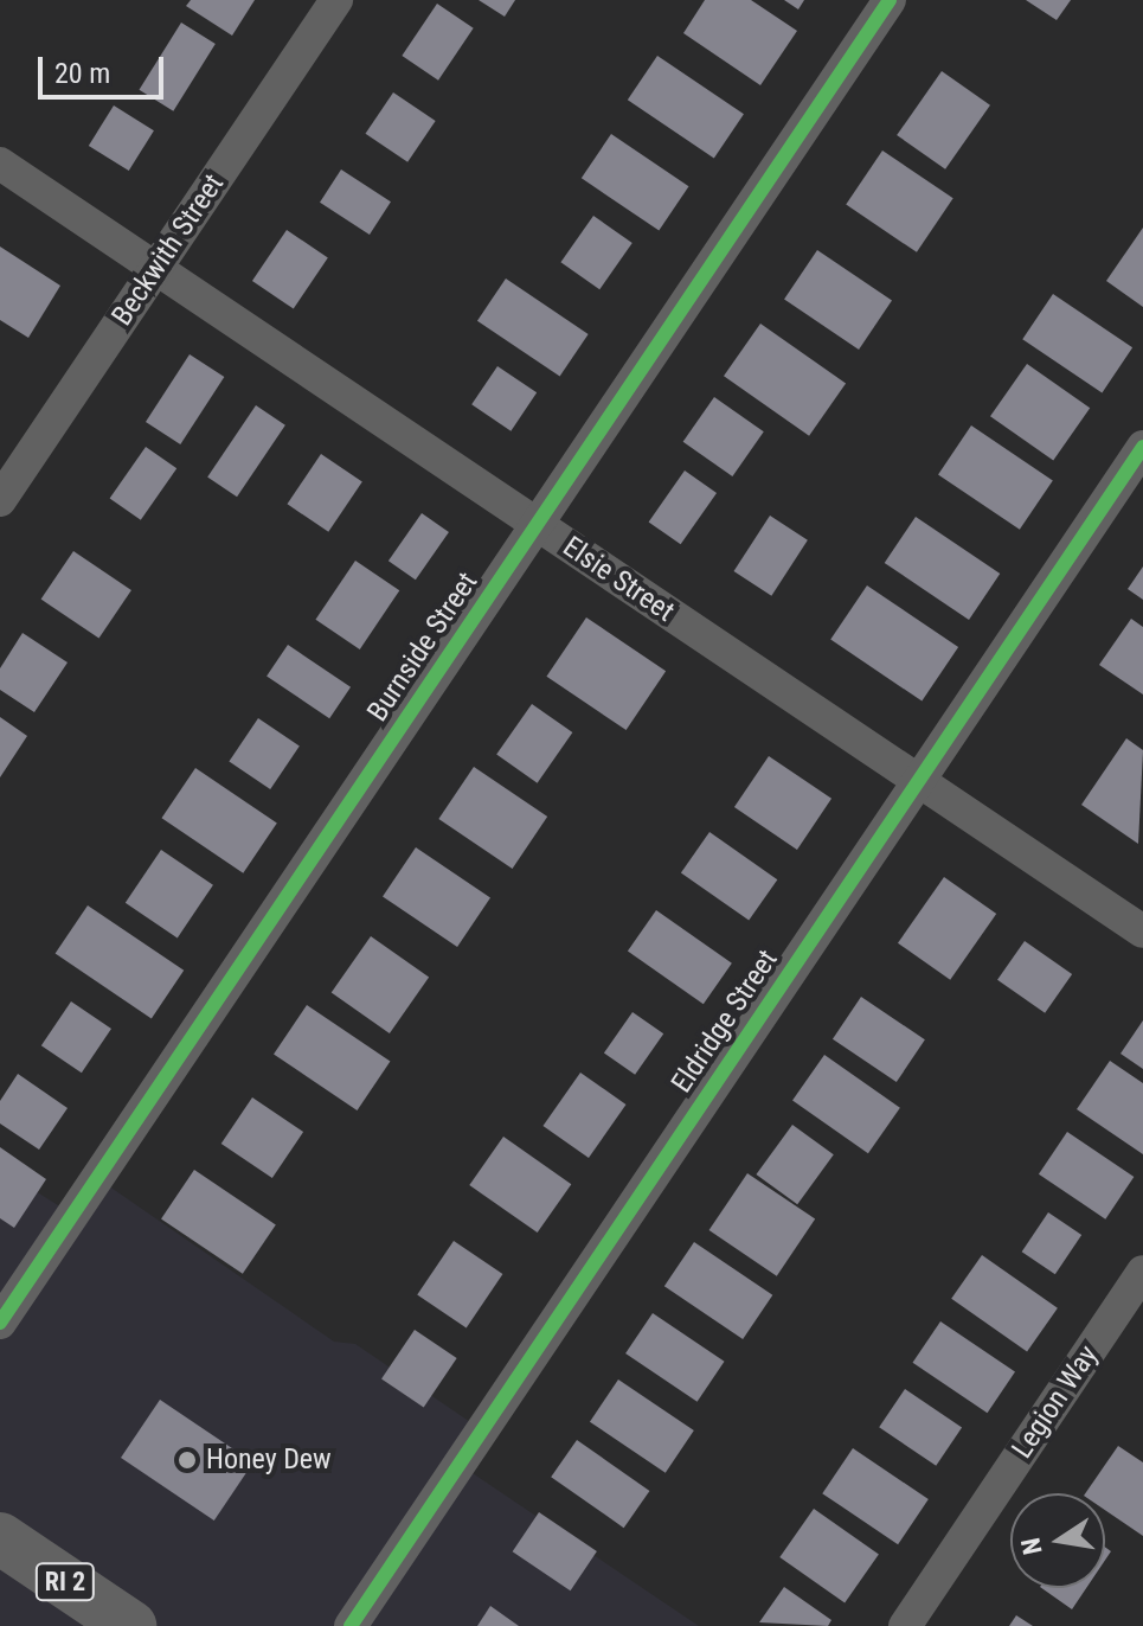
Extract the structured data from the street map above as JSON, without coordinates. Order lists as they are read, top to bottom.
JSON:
{
  "streets": {
    "main road": ["RI 2"],
    "street": [
      "Beckwith Street",
      "Elsie Street",
      "Burnside Street",
      "Eldridge Street",
      "Legion Way"
    ]
  },
  "crossings": [
    ["Beckwith Street", "Elsie Street"],
    ["Elsie Street", "Burnside Street"],
    ["Elsie Street", "Eldridge Street"]
  ],
  "places": ["Honey Dew"],
  "scale_bar": "20 m",
  "north": "left"
}
